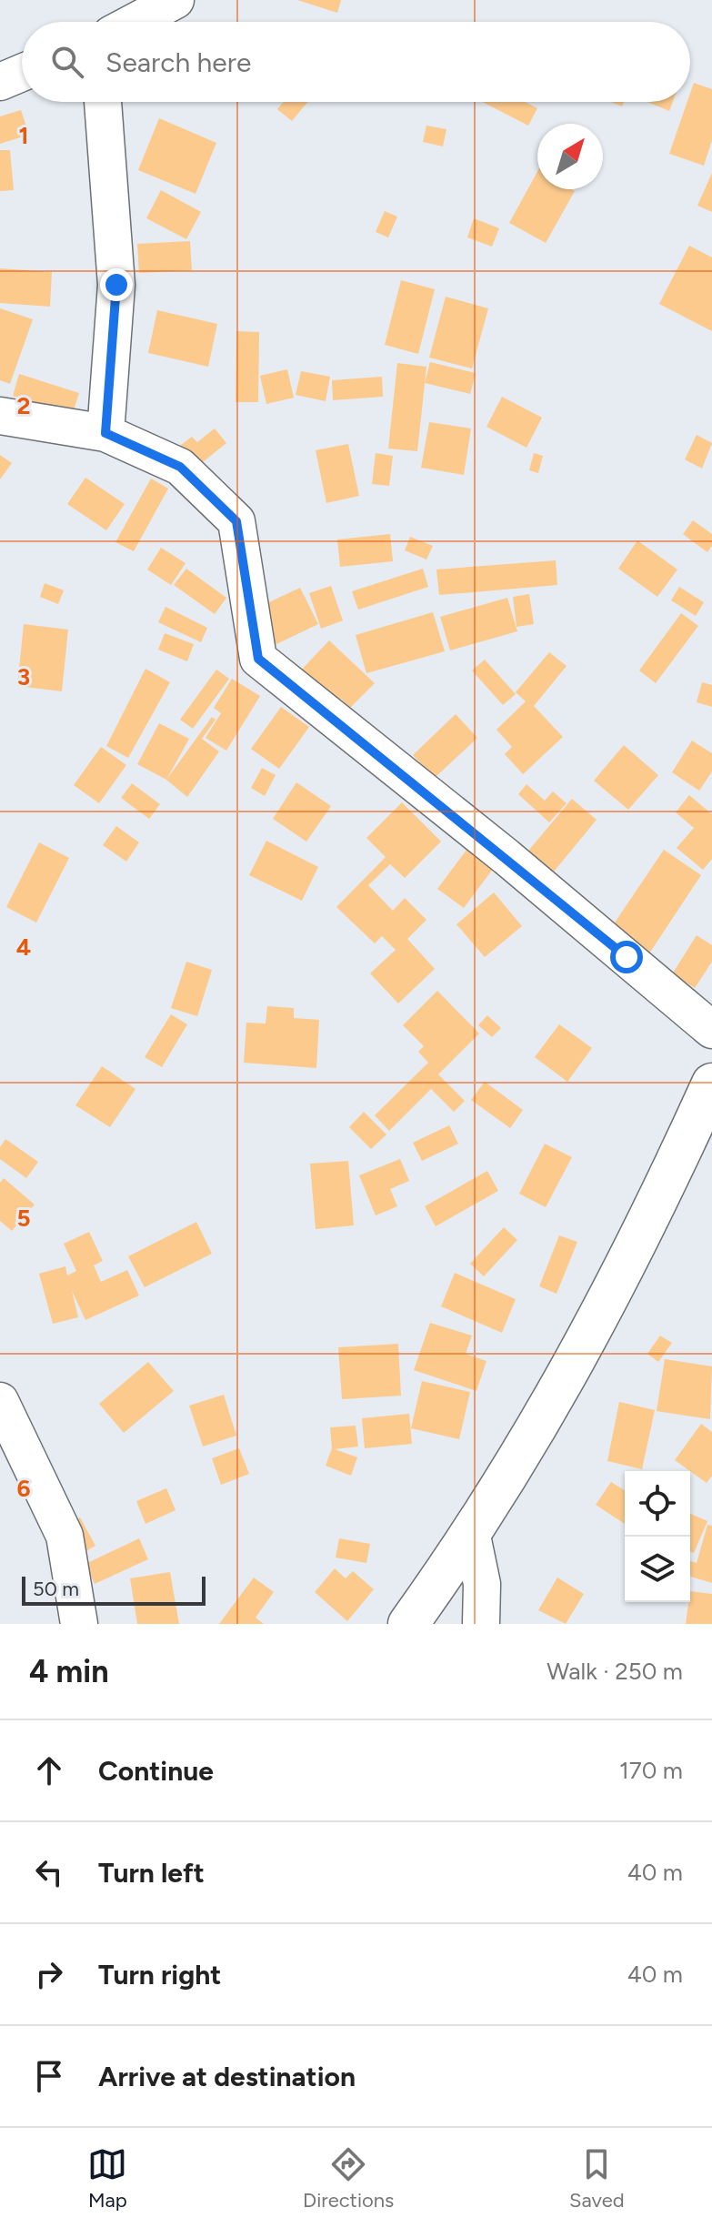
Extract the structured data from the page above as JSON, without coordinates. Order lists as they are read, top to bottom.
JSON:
{
  "scale_bar": "50 m",
  "north": "top right",
  "page": {
    "search": "Search here",
    "scale": "50 m",
    "heading": ["4 min", "Walk · 250 m"],
    "list": [
      ["Continue", "170 m"],
      ["Turn left", "40 m"],
      ["Turn right", "40 m"],
      "Arrive at destination"
    ],
    "nav": ["Map", "Directions", "Saved"]
  },
  "grid": {
    "rows": [
      "1",
      "2",
      "3",
      "4",
      "5",
      "6"
    ]
  }
}
